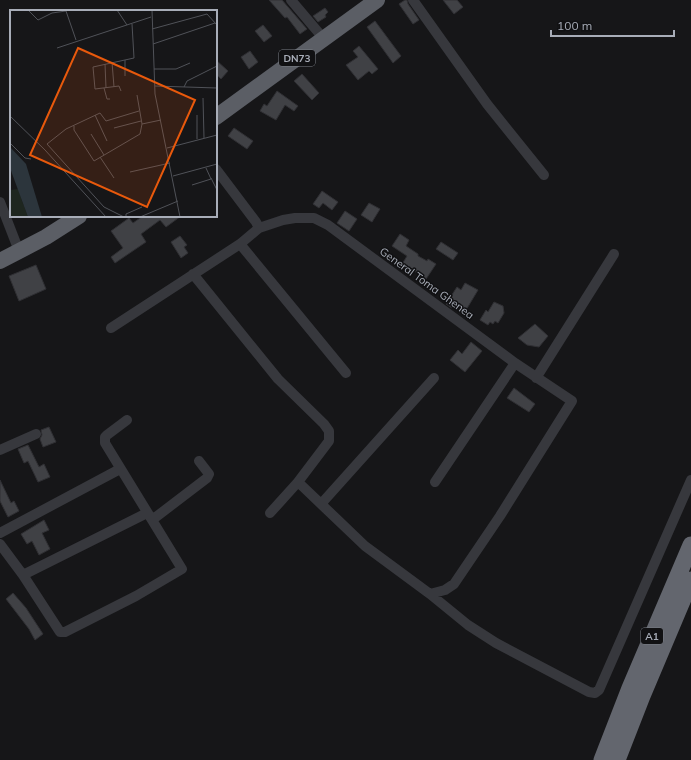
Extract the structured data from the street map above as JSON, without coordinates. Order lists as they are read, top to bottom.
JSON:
{
  "streets": {
    "highway": ["DN73", "A1"],
    "street": ["General Toma Ghenea"]
  },
  "scale_bar": "100 m"
}
